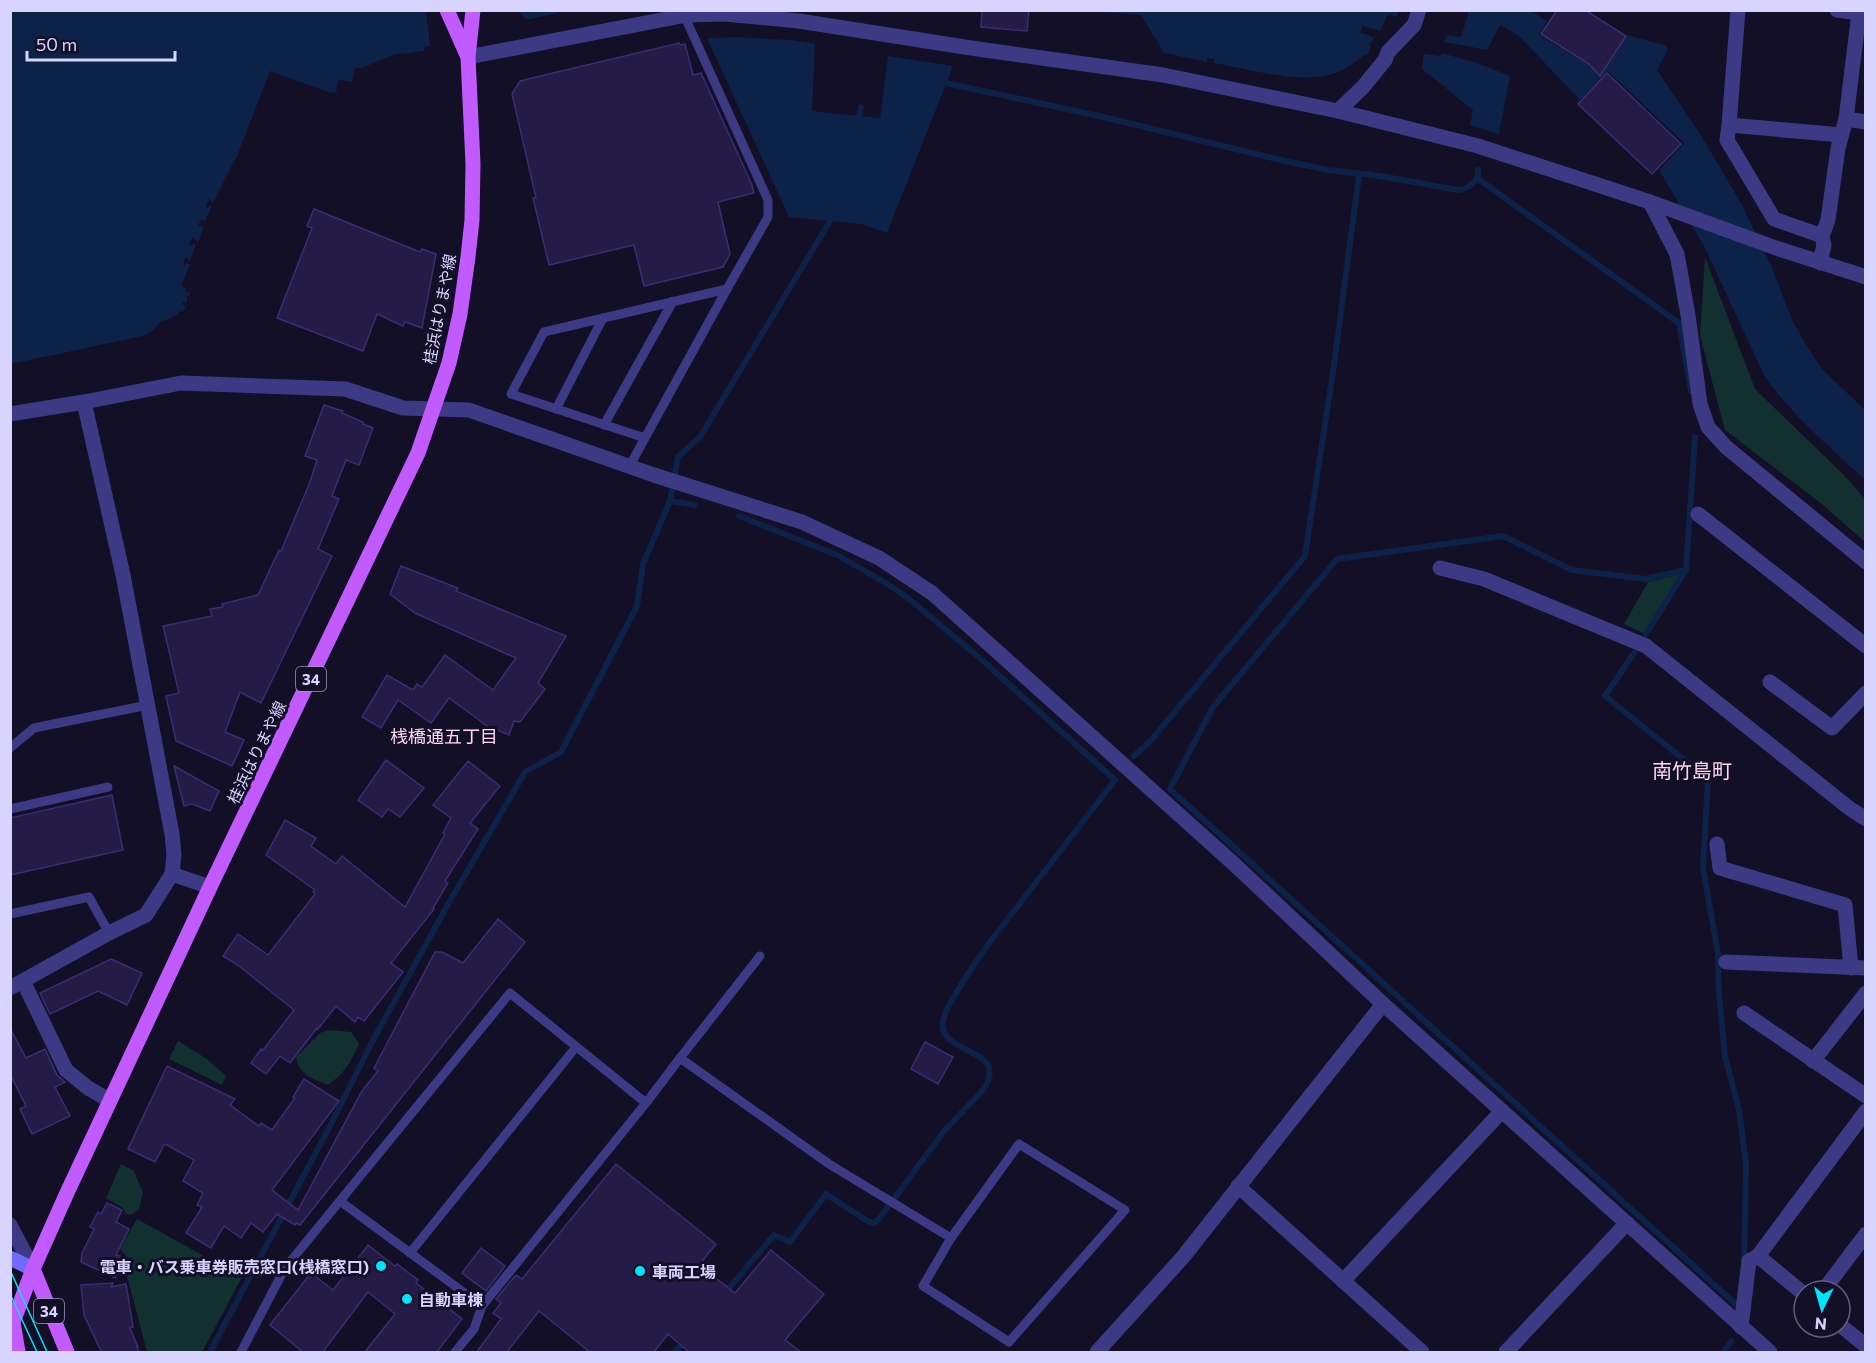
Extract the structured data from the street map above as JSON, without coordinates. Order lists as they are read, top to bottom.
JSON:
{
  "streets": {
    "main road": ["桂浜はりまや線", "34"]
  },
  "crossings": [
    ["桂浜はりまや線", "34"]
  ],
  "districts": ["桟橋通五丁目", "南竹島町"],
  "places": ["電車・バス乗車券販売窓口(桟橋窓口)", "車両工場", "自動車棟"],
  "scale_bar": "50 m",
  "north": "bottom"
}
